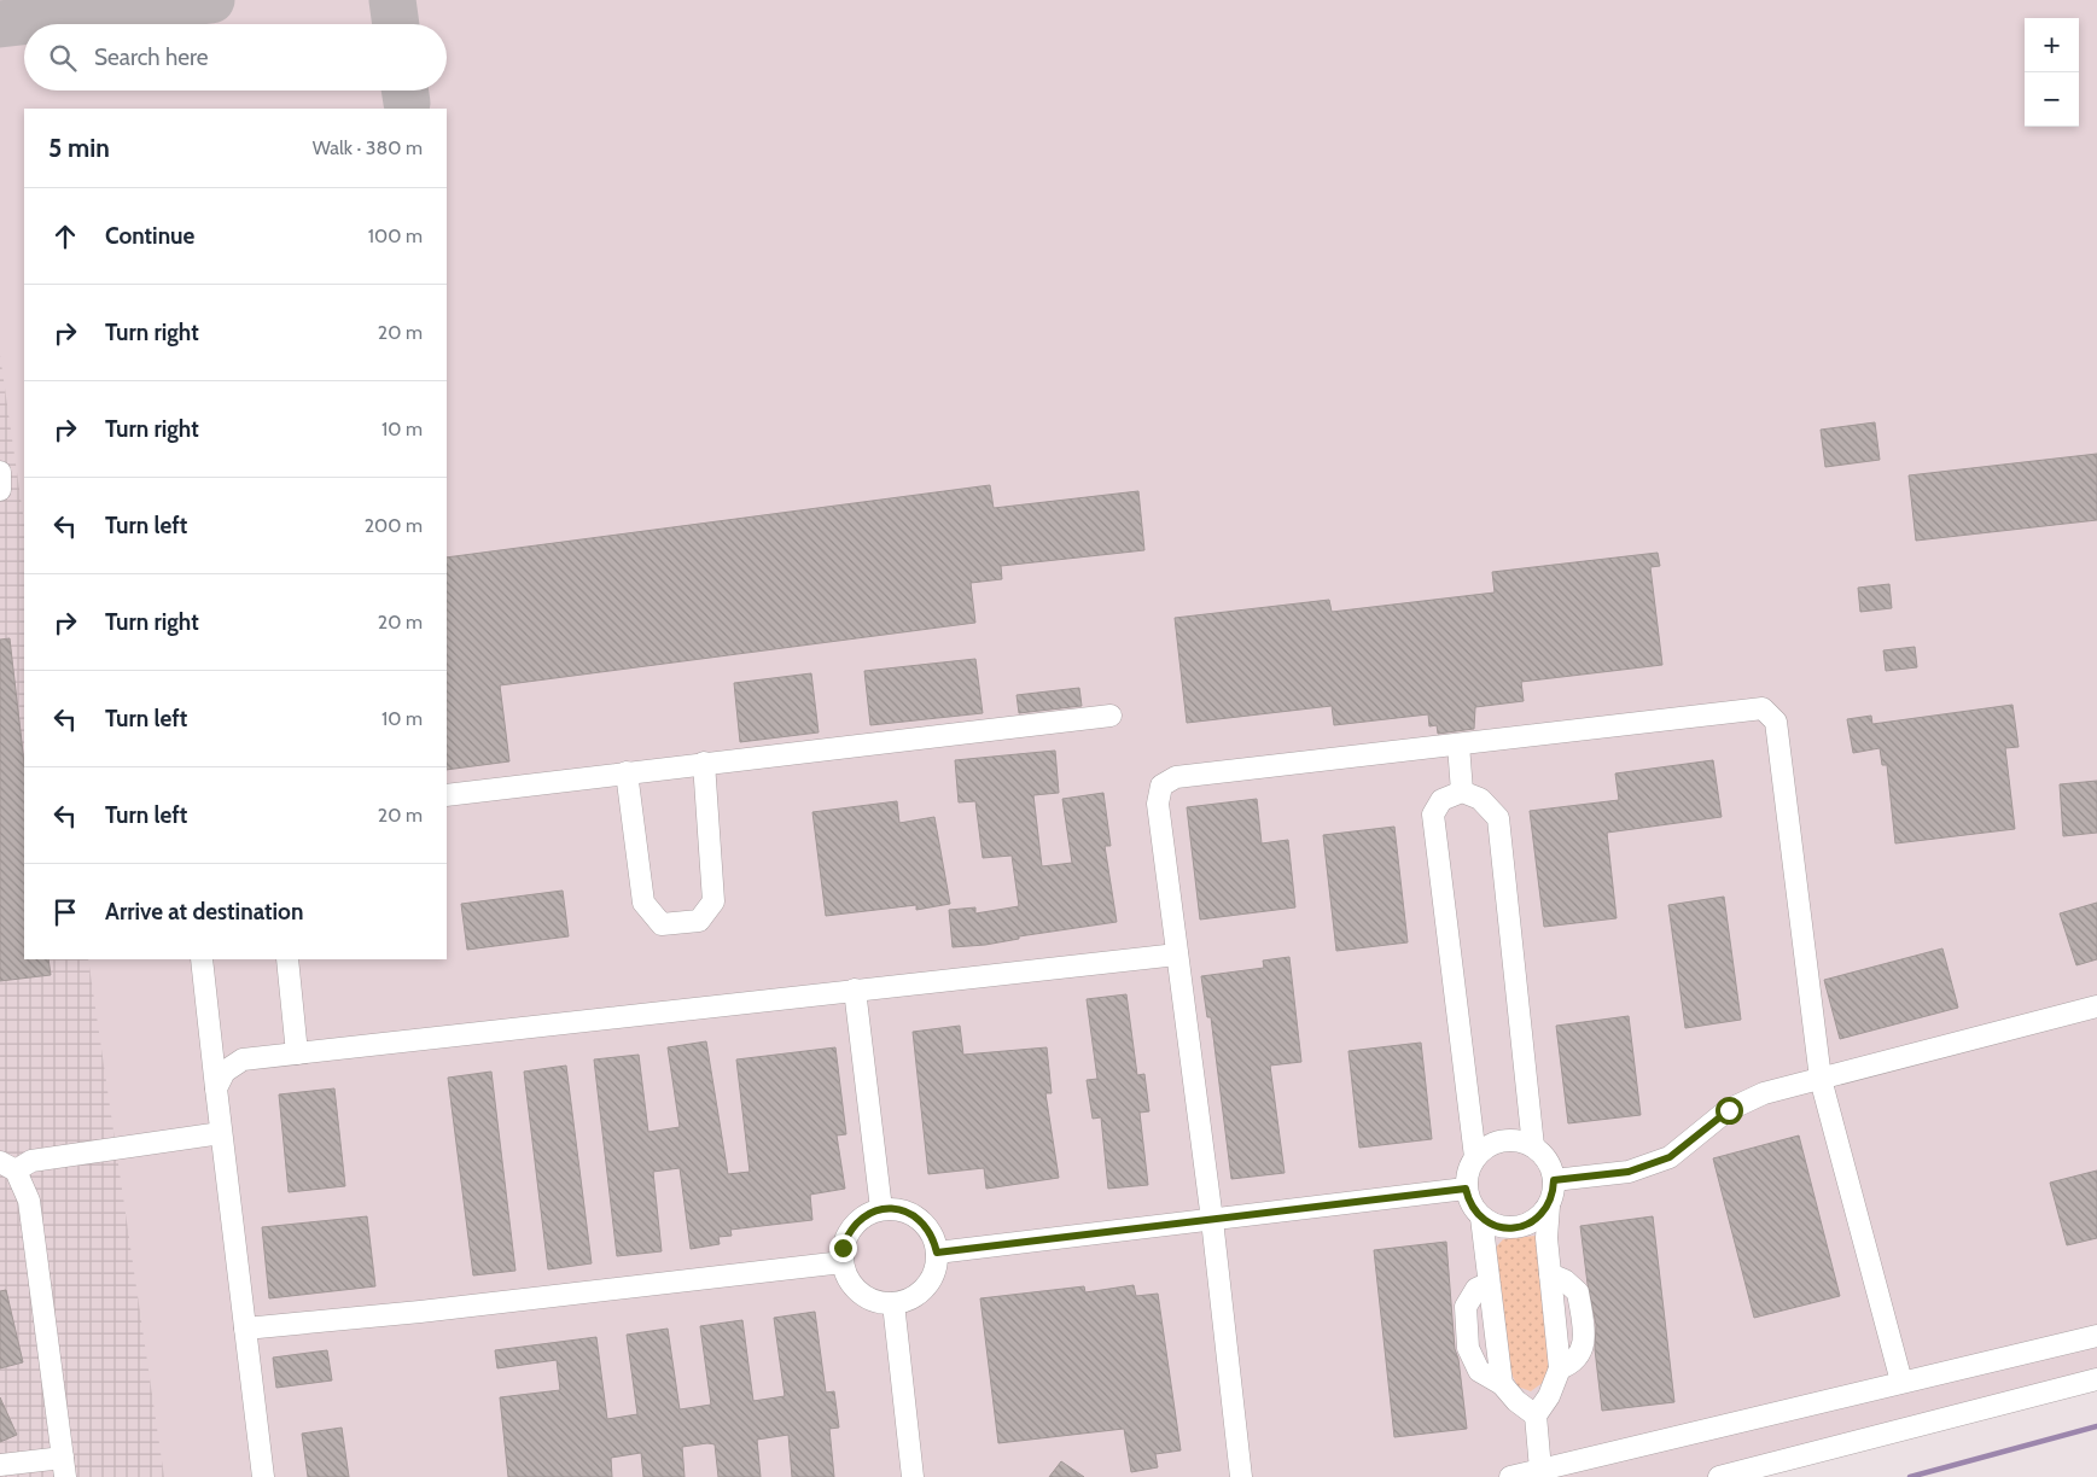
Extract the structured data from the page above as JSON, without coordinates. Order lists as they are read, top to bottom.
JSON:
{
  "page": {
    "map_buttons": ["+", "−"],
    "search": "Search here",
    "heading": ["5 min", "Walk · 380 m"],
    "list": [
      ["Continue", "100 m"],
      ["Turn right", "20 m"],
      ["Turn right", "10 m"],
      ["Turn left", "200 m"],
      ["Turn right", "20 m"],
      ["Turn left", "10 m"],
      ["Turn left", "20 m"],
      "Arrive at destination"
    ]
  }
}
